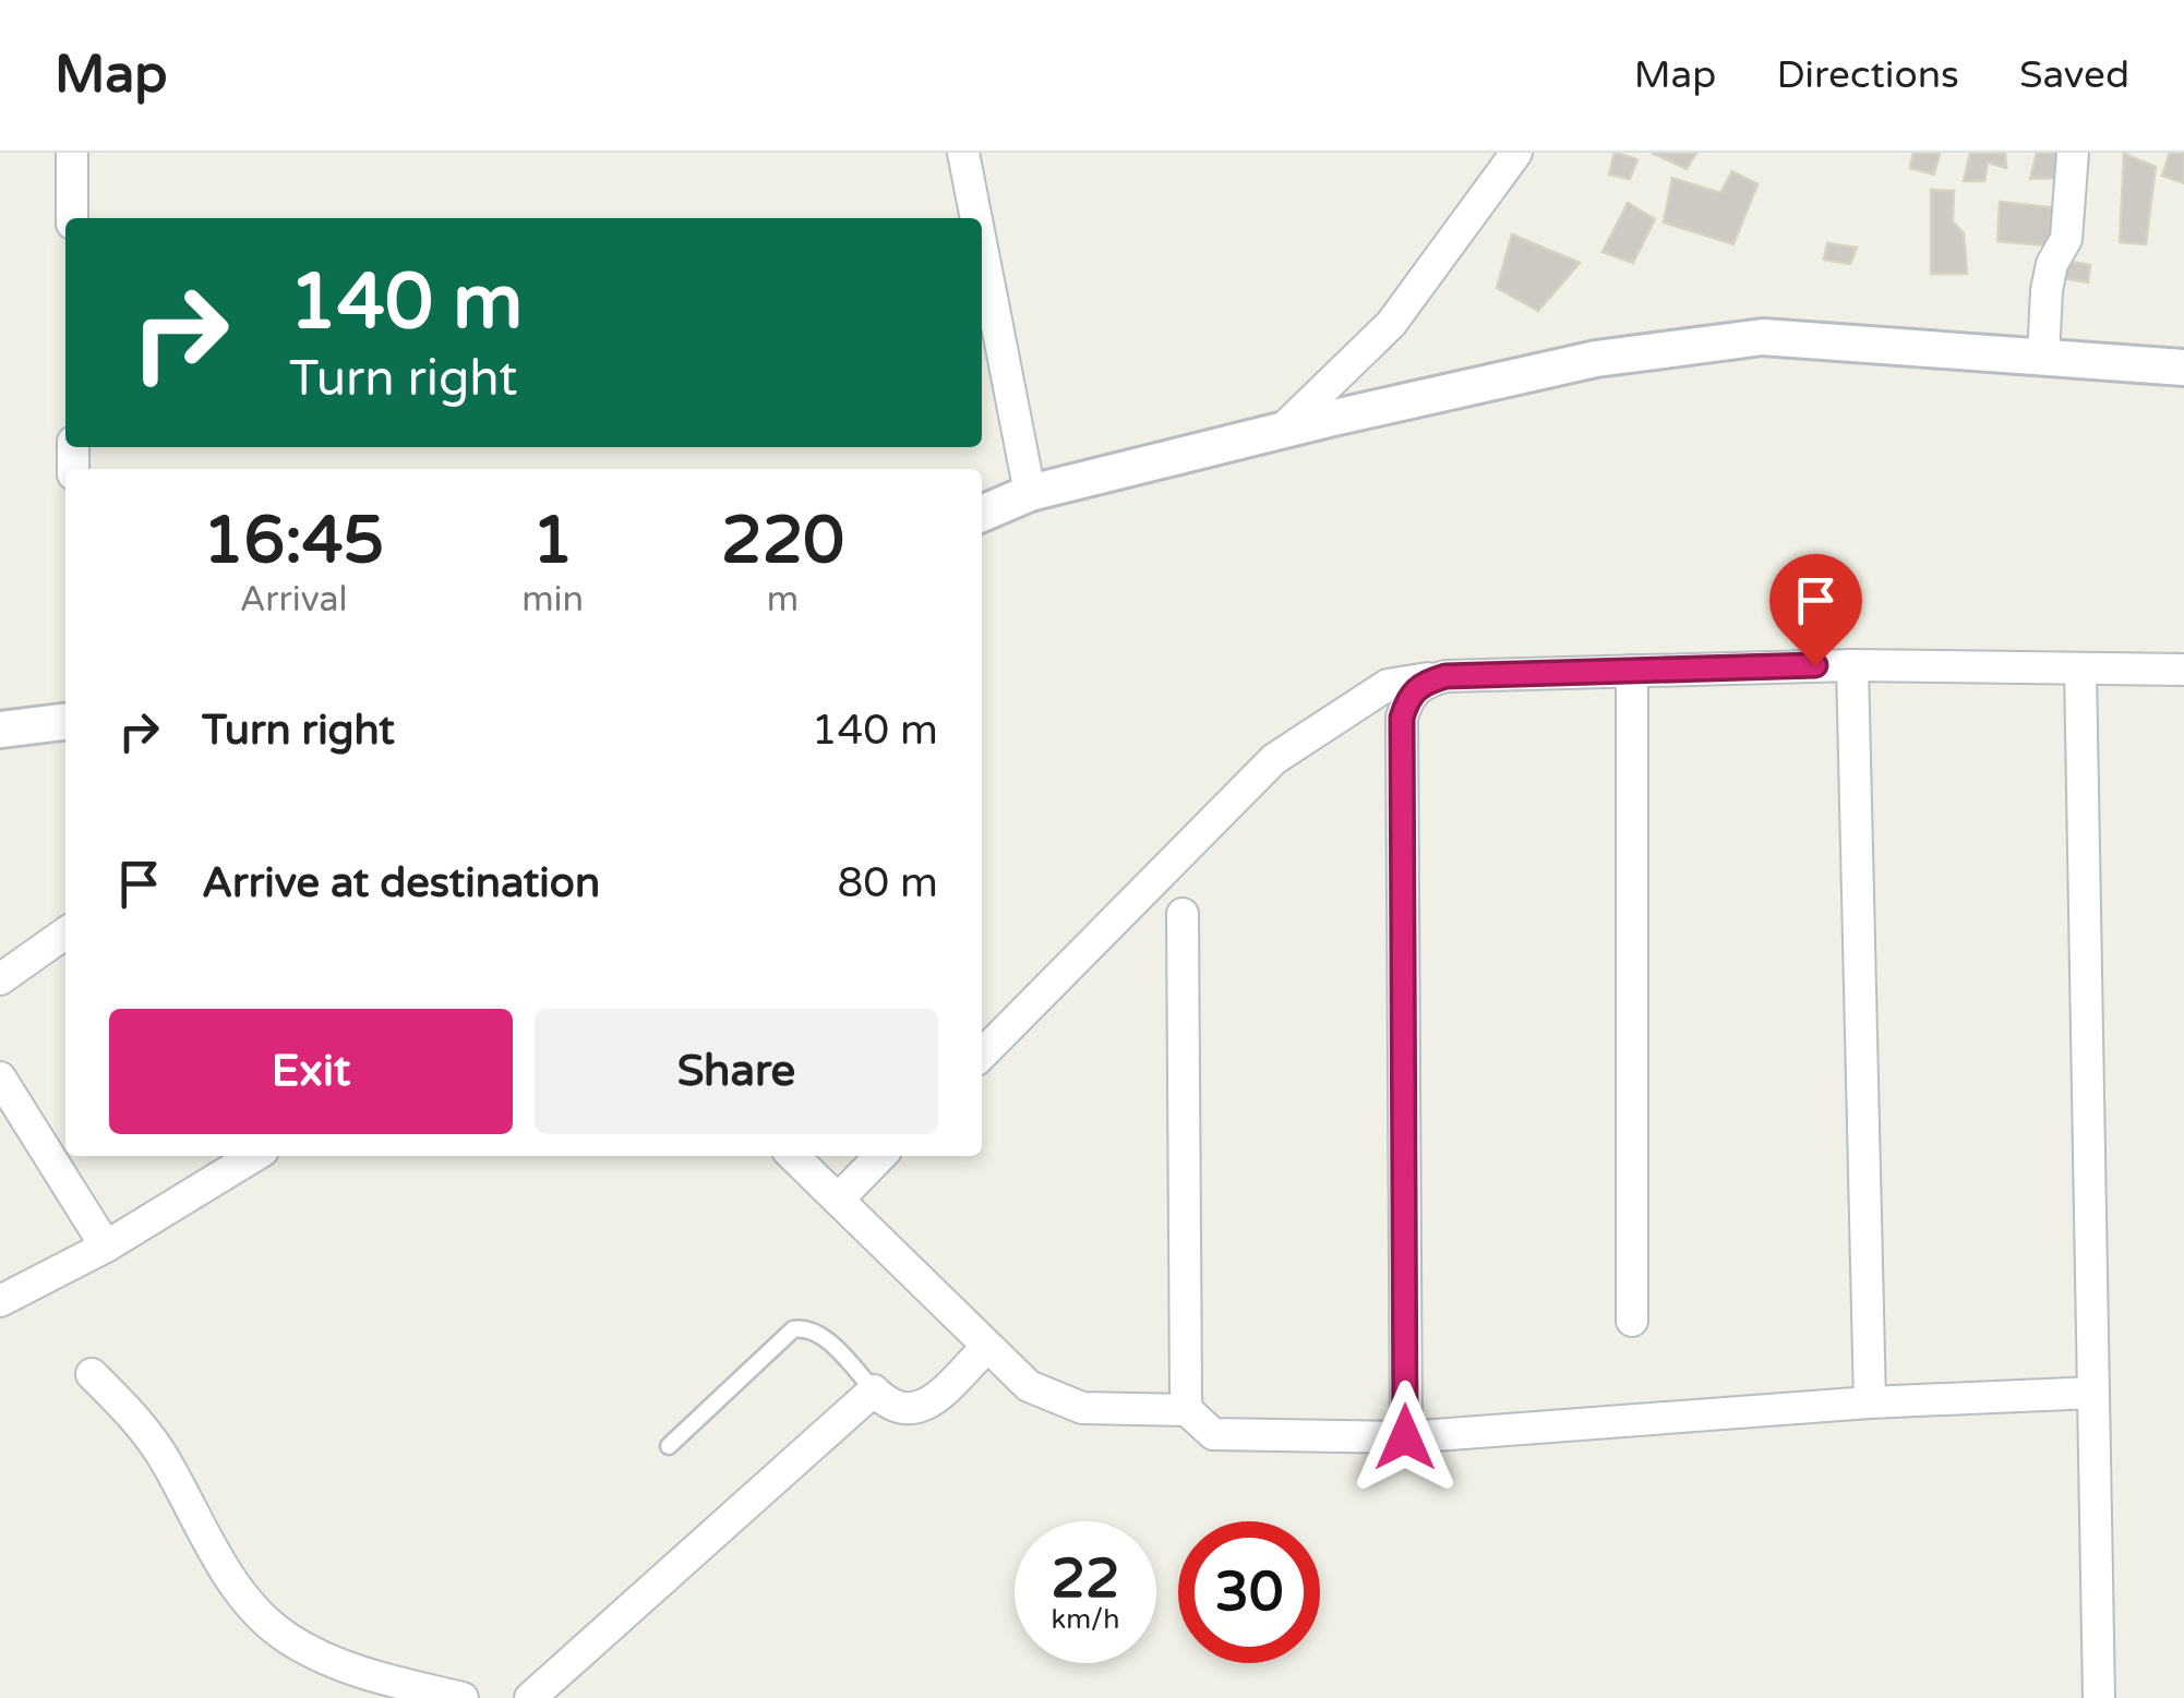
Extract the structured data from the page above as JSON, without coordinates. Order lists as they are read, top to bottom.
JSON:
{
  "page": {
    "header": "Map",
    "nav": ["Map", "Directions", "Saved"],
    "turn": ["140 m", "Turn right"],
    "eta": [
      "16:45",
      "Arrival",
      "1",
      "min",
      "220",
      "m"
    ],
    "list": [
      {
        "name": "Turn right",
        "value": "140 m"
      },
      {
        "name": "Arrive at destination",
        "value": "80 m"
      }
    ],
    "buttons": ["Exit", "Share"],
    "speed": "22 km/h",
    "limit": "30"
  }
}
